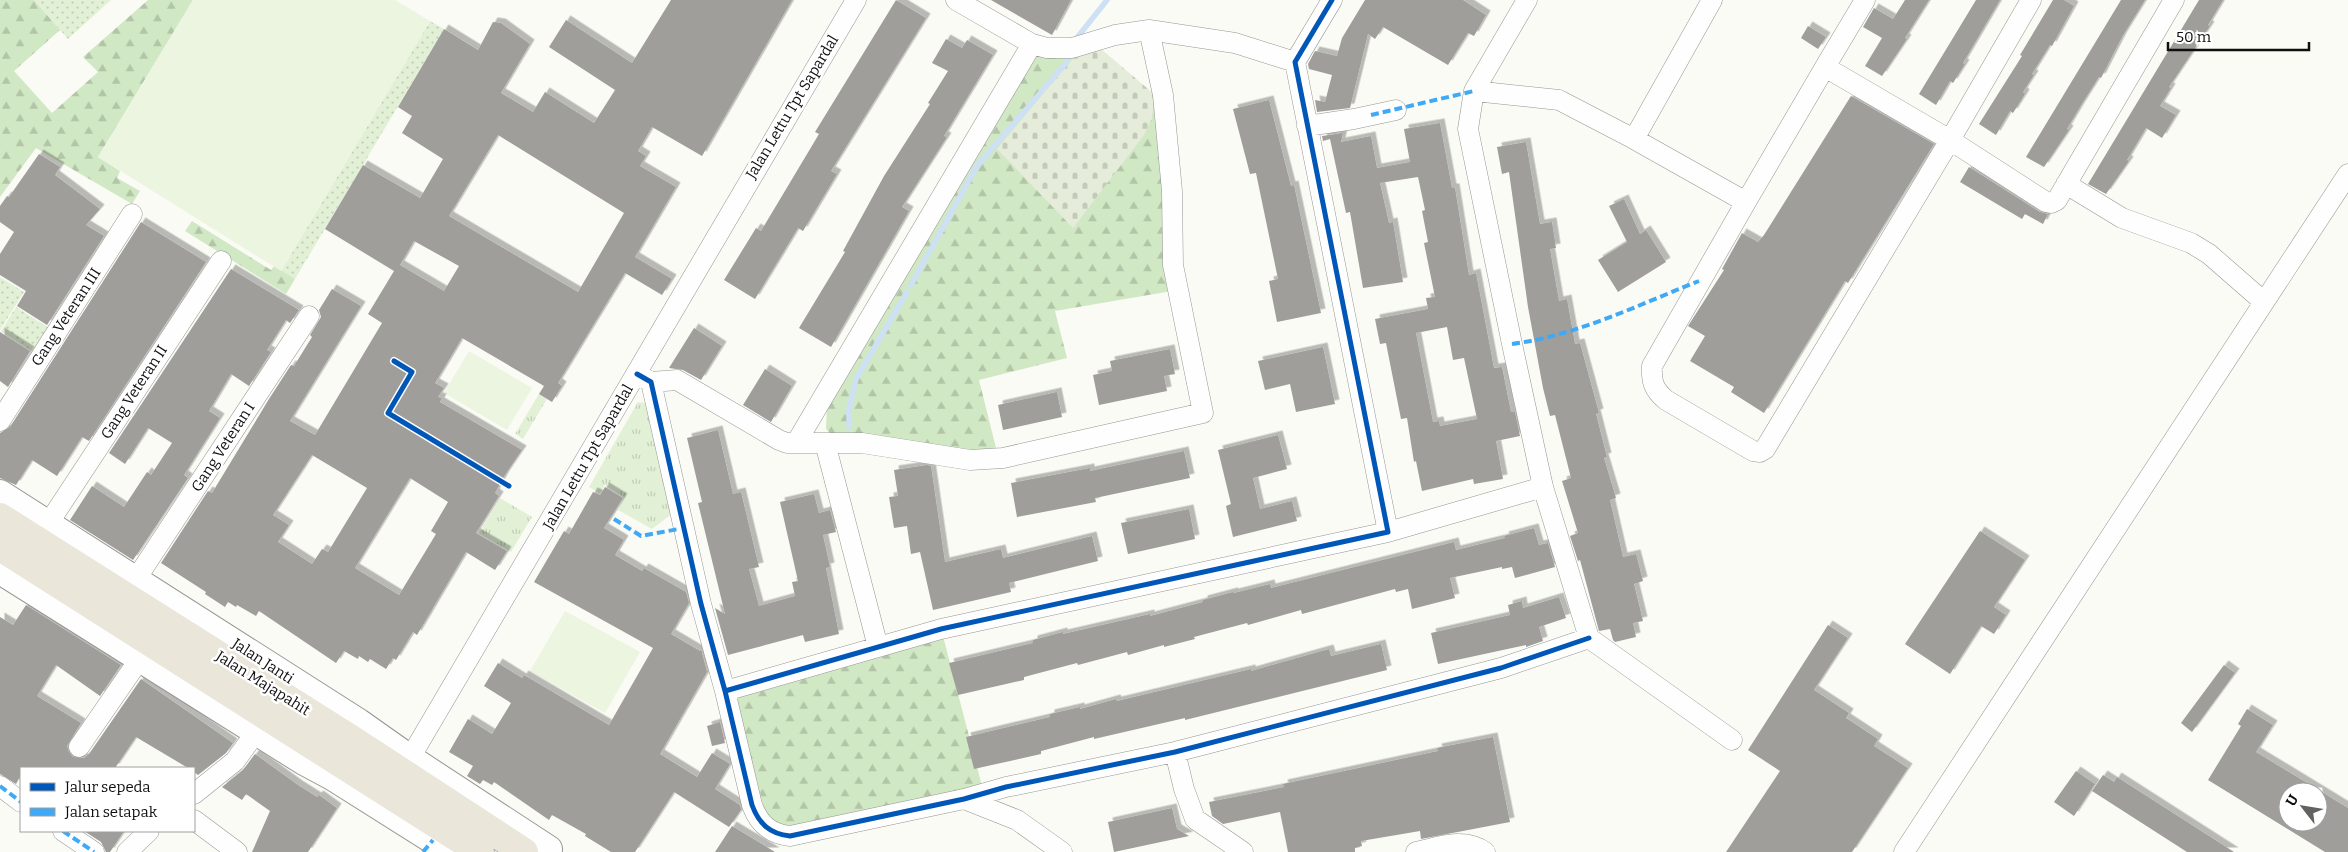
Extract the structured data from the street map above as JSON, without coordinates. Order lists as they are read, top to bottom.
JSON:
{
  "streets": {
    "highway": ["Jalan Majapahit"],
    "street": [
      "Jalan Lettu Tpt Sapardal",
      "Gang Veteran III",
      "Gang Veteran II",
      "Gang Veteran I",
      "Jalan Janti"
    ]
  },
  "crossings": [
    ["Jalan Lettu Tpt Sapardal", "Jalan Janti"],
    ["Gang Veteran II", "Jalan Janti"],
    ["Gang Veteran I", "Jalan Janti"],
    ["Jalan Janti", "Jalan Majapahit"]
  ],
  "legend": ["Jalur sepeda", "Jalan setapak"],
  "scale_bar": "50 m",
  "north": "top left"
}
